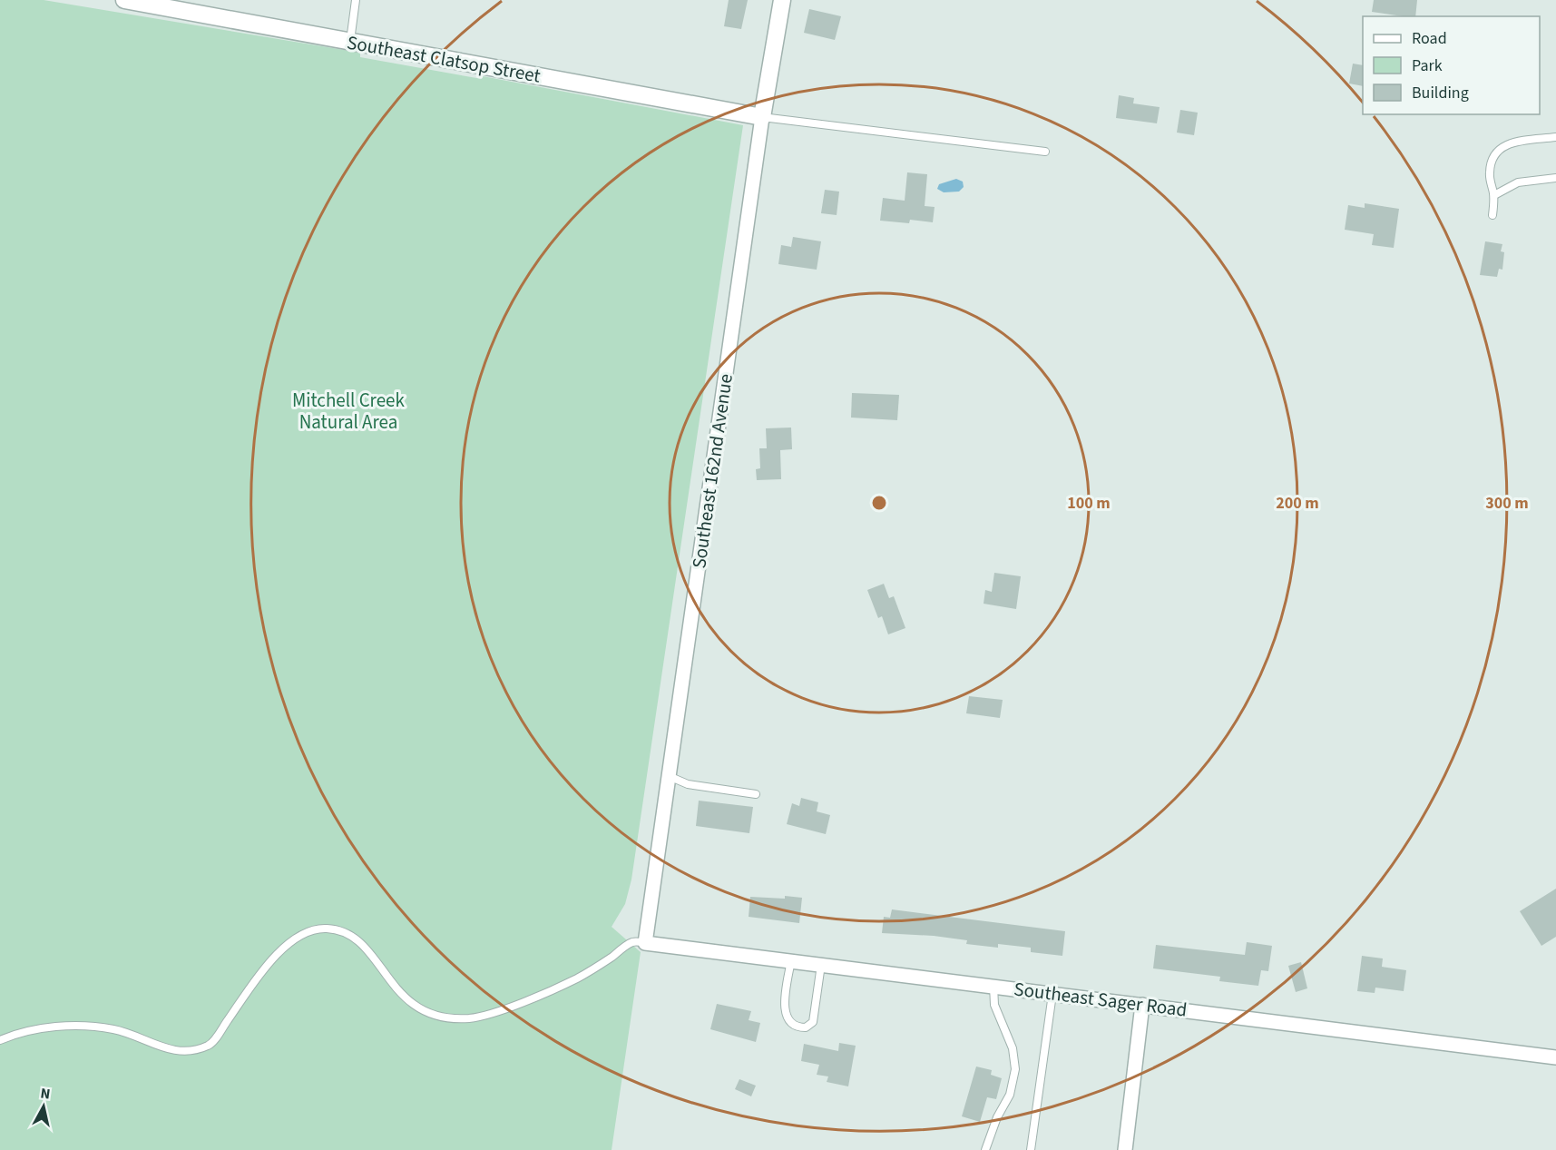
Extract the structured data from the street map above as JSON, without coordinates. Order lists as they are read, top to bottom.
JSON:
{
  "streets": {
    "street": ["Southeast Clatsop Street", "Southeast 162nd Avenue", "Southeast Sager Road"]
  },
  "crossings": [
    ["Southeast Clatsop Street", "Southeast 162nd Avenue"],
    ["Southeast 162nd Avenue", "Southeast Sager Road"]
  ],
  "parks": ["Mitchell Creek Natural Area"],
  "legend": ["Road", "Park", "Building"],
  "north": "top",
  "rings": ["100 m", "200 m", "300 m"]
}
